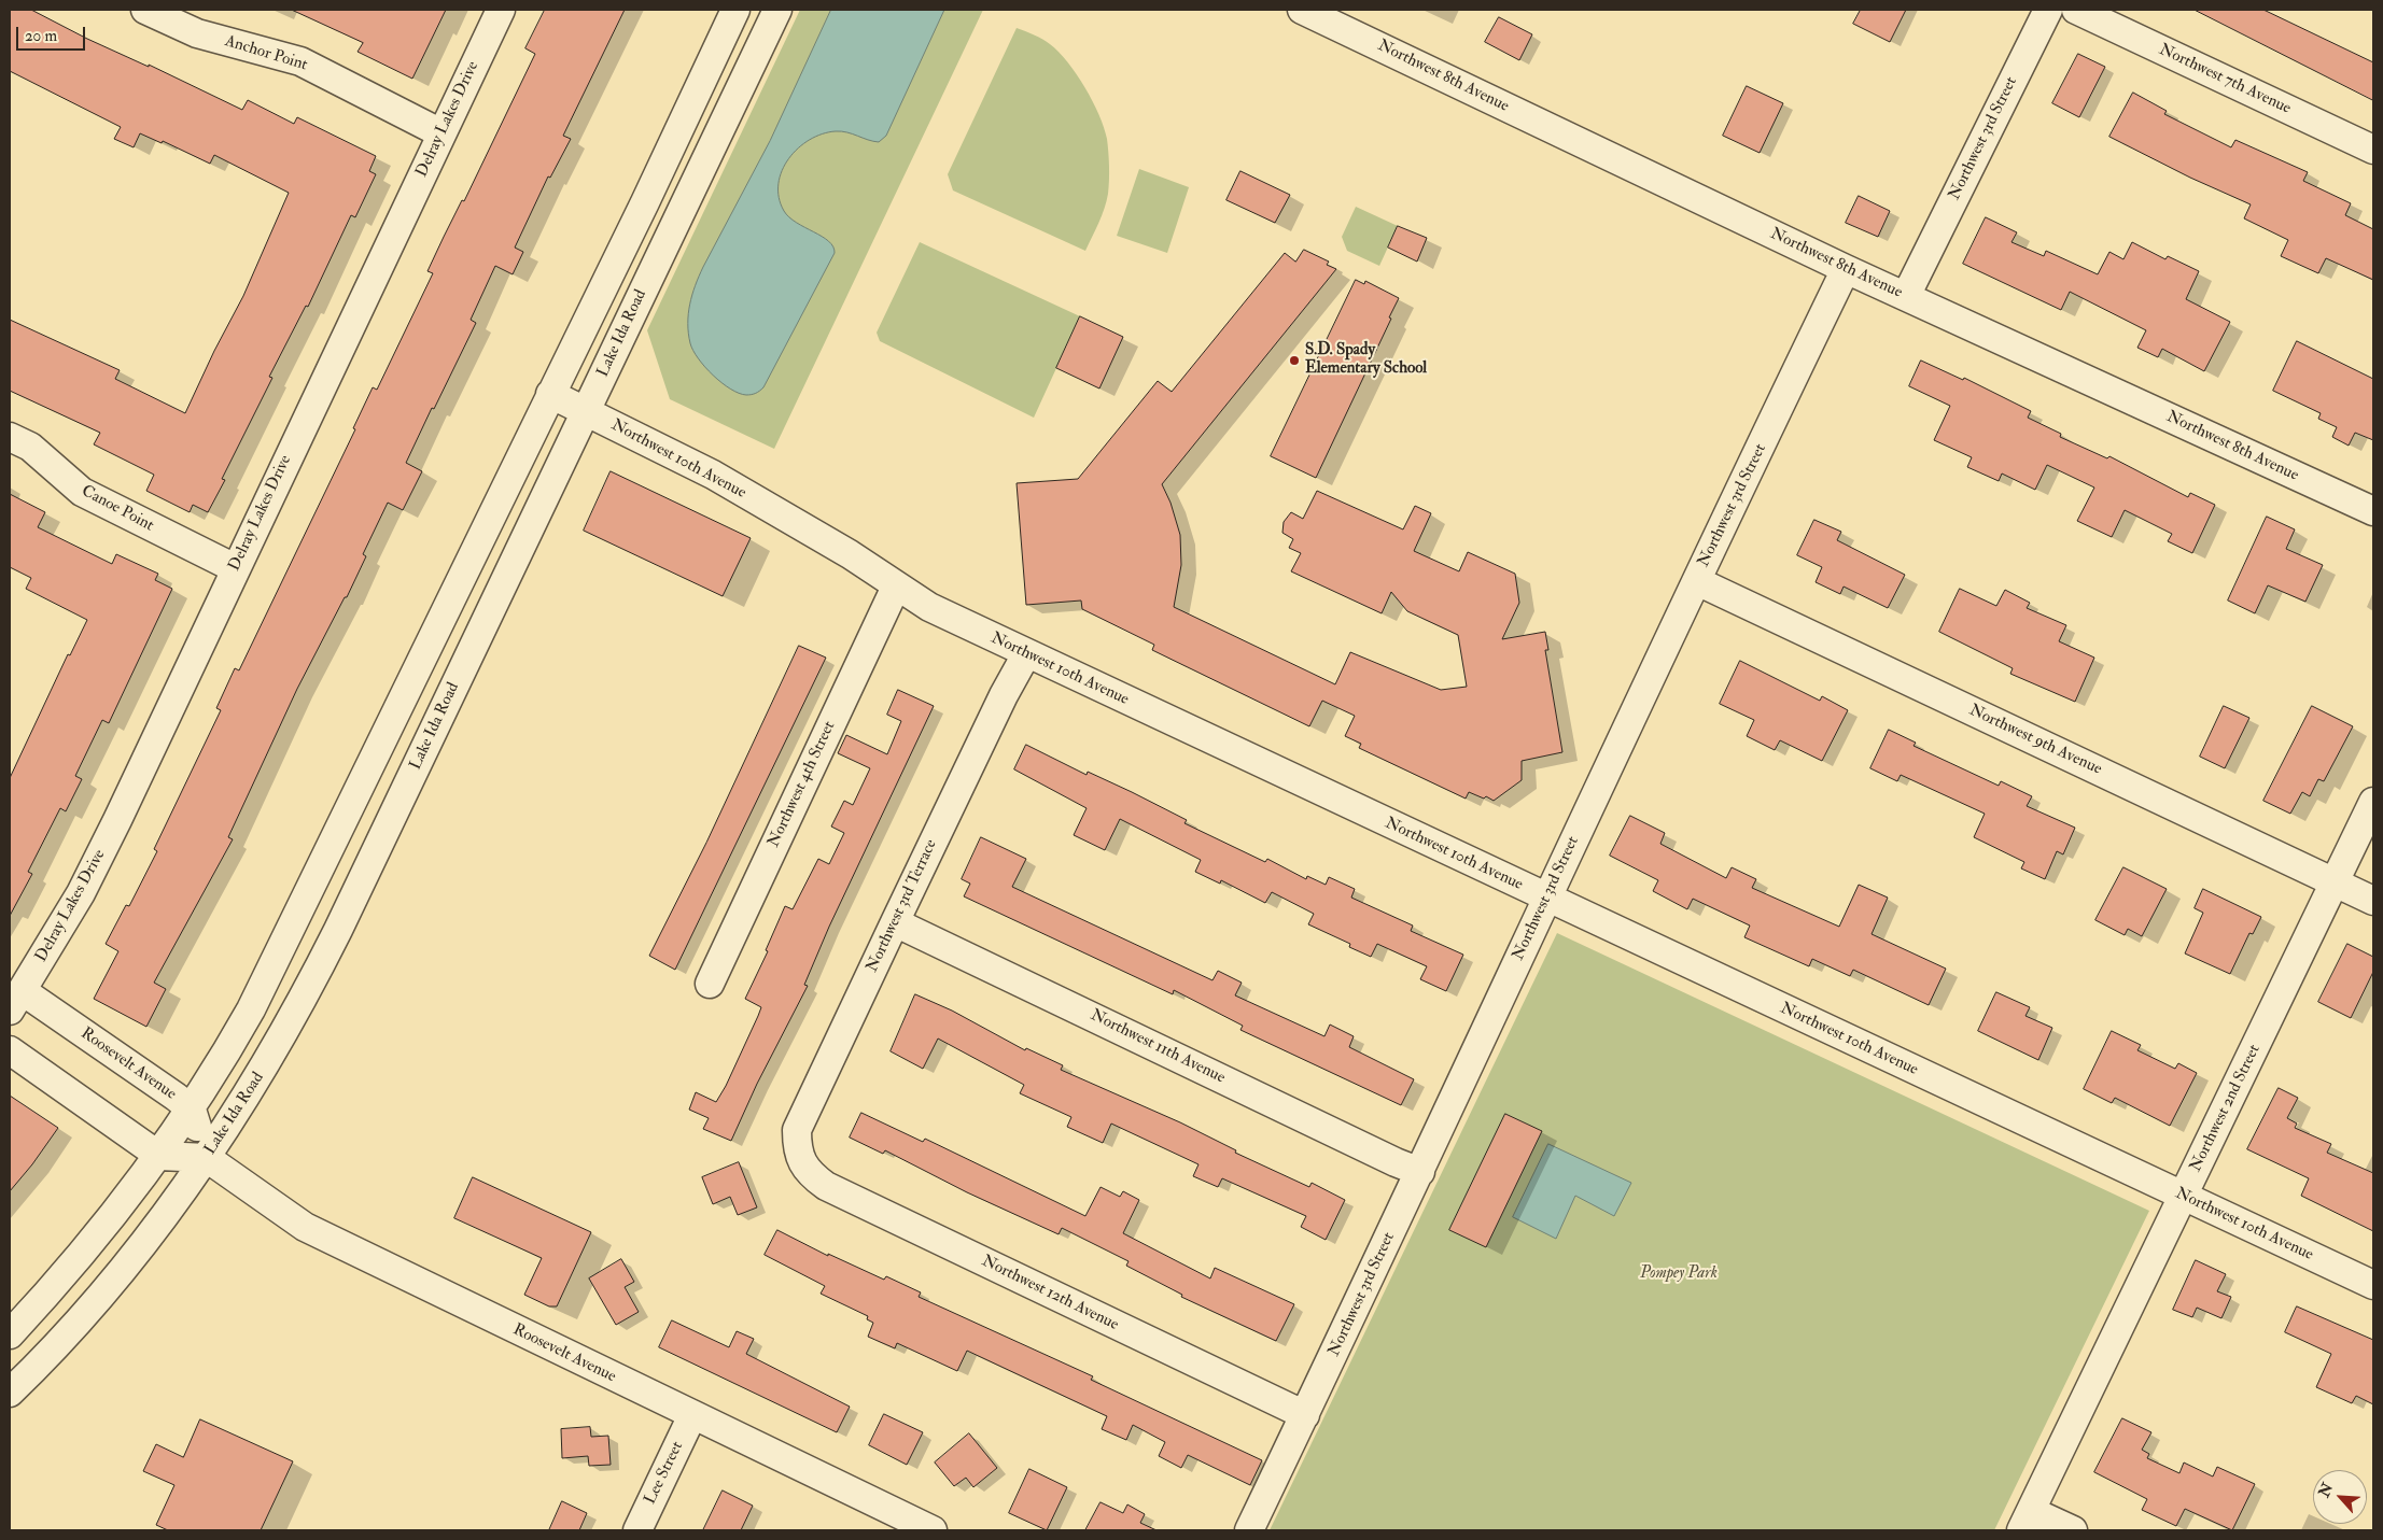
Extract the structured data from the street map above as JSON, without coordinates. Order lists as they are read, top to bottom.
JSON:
{
  "streets": {
    "street": [
      "Anchor Point",
      "Northwest 8th Avenue",
      "Northwest 7th Avenue",
      "Delray Lakes Drive",
      "Northwest 3rd Street",
      "Lake Ida Road",
      "Northwest 10th Avenue",
      "Canoe Point",
      "Northwest 9th Avenue",
      "Northwest 4th Street",
      "Northwest 3rd Terrace",
      "Northwest 11th Avenue",
      "Roosevelt Avenue",
      "Northwest 2nd Street",
      "Northwest 12th Avenue",
      "Lee Street"
    ]
  },
  "crossings": [
    ["Anchor Point", "Delray Lakes Drive"],
    ["Northwest 8th Avenue", "Northwest 3rd Street"],
    ["Delray Lakes Drive", "Canoe Point"],
    ["Delray Lakes Drive", "Roosevelt Avenue"],
    ["Northwest 3rd Street", "Northwest 10th Avenue"],
    ["Northwest 3rd Street", "Northwest 9th Avenue"],
    ["Northwest 3rd Street", "Northwest 11th Avenue"],
    ["Northwest 3rd Street", "Northwest 12th Avenue"],
    ["Lake Ida Road", "Northwest 10th Avenue"],
    ["Lake Ida Road", "Roosevelt Avenue"],
    ["Northwest 10th Avenue", "Northwest 4th Street"],
    ["Northwest 10th Avenue", "Northwest 3rd Terrace"],
    ["Northwest 10th Avenue", "Northwest 2nd Street"],
    ["Northwest 9th Avenue", "Northwest 2nd Street"],
    ["Northwest 3rd Terrace", "Northwest 11th Avenue"],
    ["Northwest 3rd Terrace", "Northwest 12th Avenue"],
    ["Roosevelt Avenue", "Lee Street"]
  ],
  "parks": ["Pompey Park"],
  "places": ["S.D. Spady Elementary School"],
  "scale_bar": "20 m",
  "north": "top left"
}
